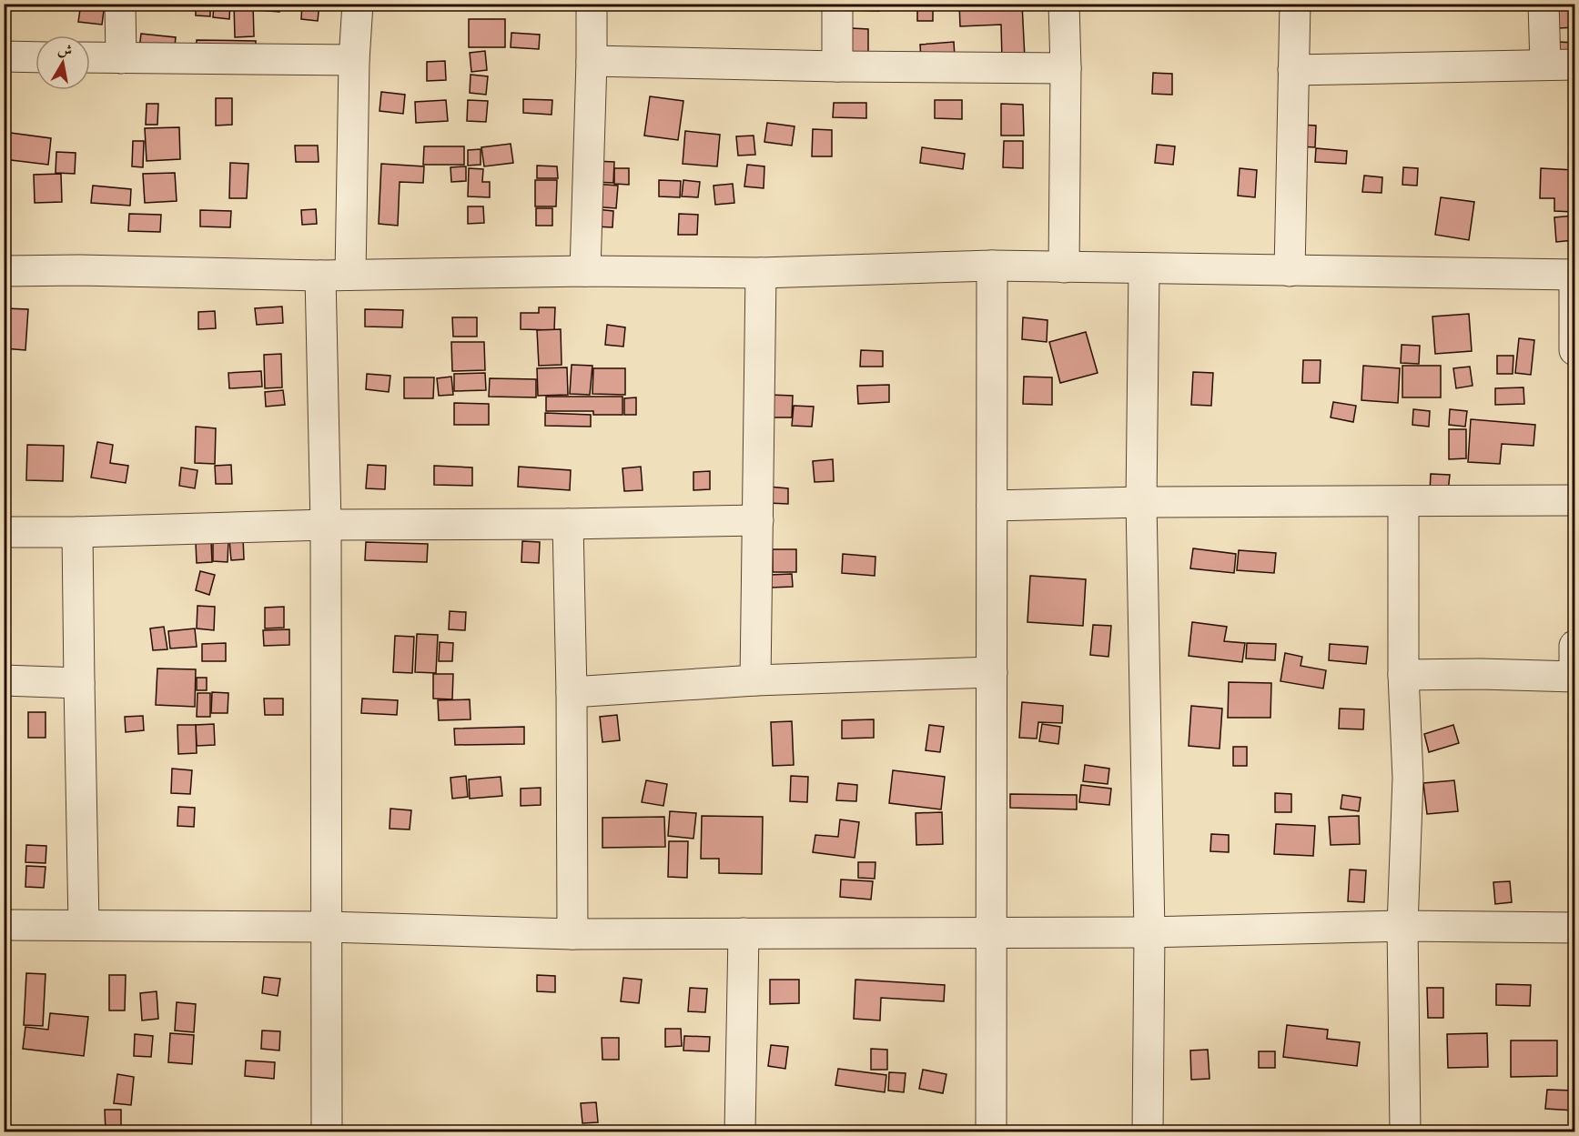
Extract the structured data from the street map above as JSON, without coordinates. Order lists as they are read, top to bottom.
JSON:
{
  "north": "top"
}
